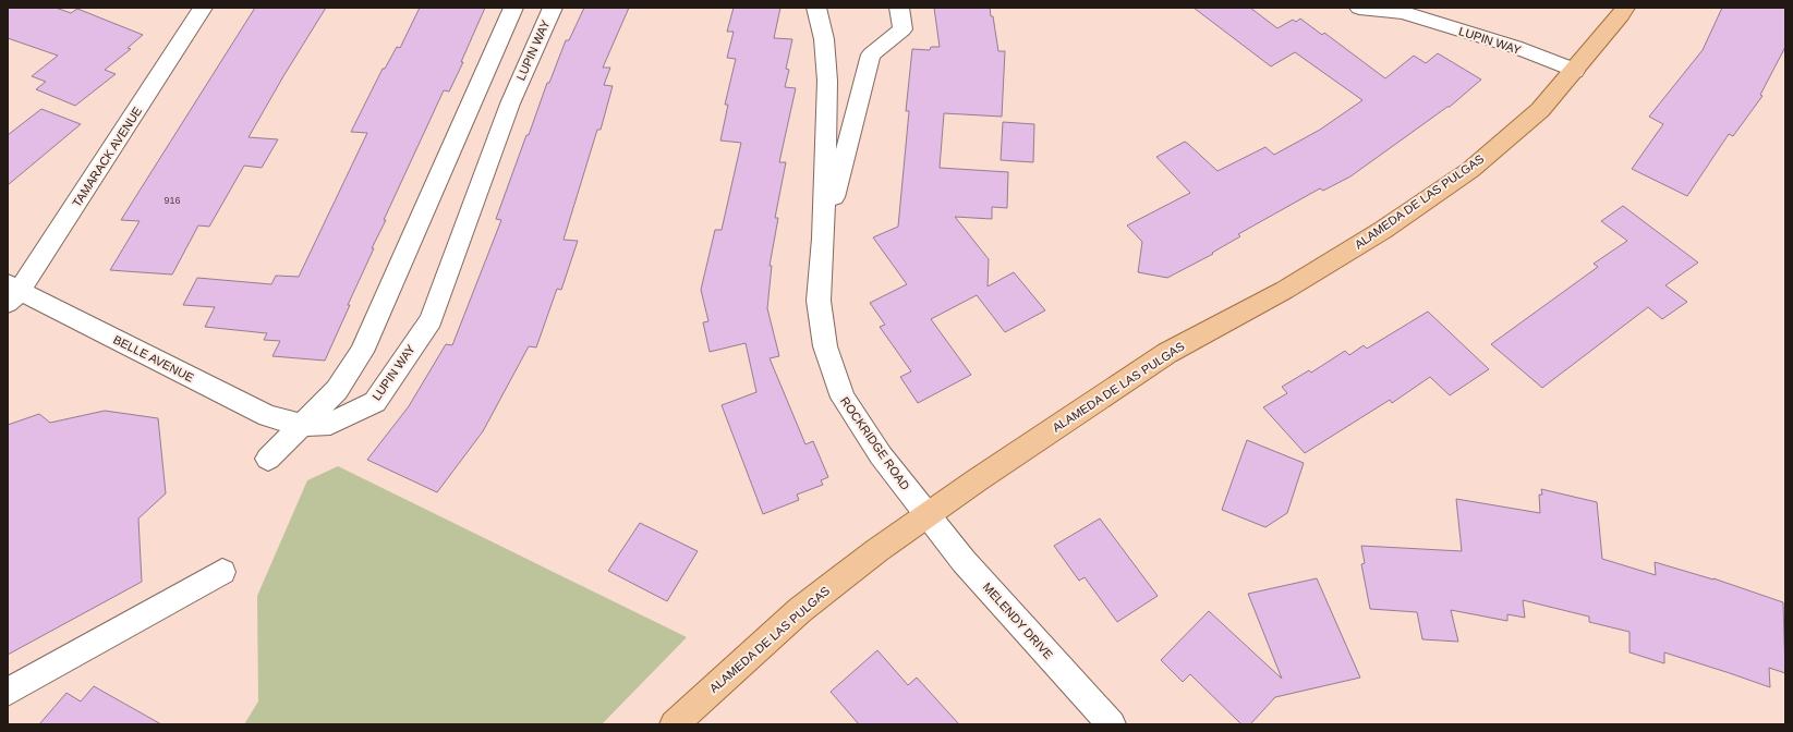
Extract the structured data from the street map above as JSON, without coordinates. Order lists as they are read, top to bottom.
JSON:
{
  "streets": {
    "main road": ["ALAMEDA DE LAS PULGAS"],
    "street": [
      "LUPIN WAY",
      "TAMARACK AVENUE",
      "BELLE AVENUE",
      "ROCKRIDGE ROAD",
      "MELENDY DRIVE"
    ]
  },
  "crossings": [
    ["LUPIN WAY", "ALAMEDA DE LAS PULGAS"],
    ["LUPIN WAY", "BELLE AVENUE"],
    ["TAMARACK AVENUE", "BELLE AVENUE"],
    ["ALAMEDA DE LAS PULGAS", "ROCKRIDGE ROAD"],
    ["ALAMEDA DE LAS PULGAS", "MELENDY DRIVE"],
    ["ROCKRIDGE ROAD", "MELENDY DRIVE"]
  ],
  "house_numbers": ["916"]
}
